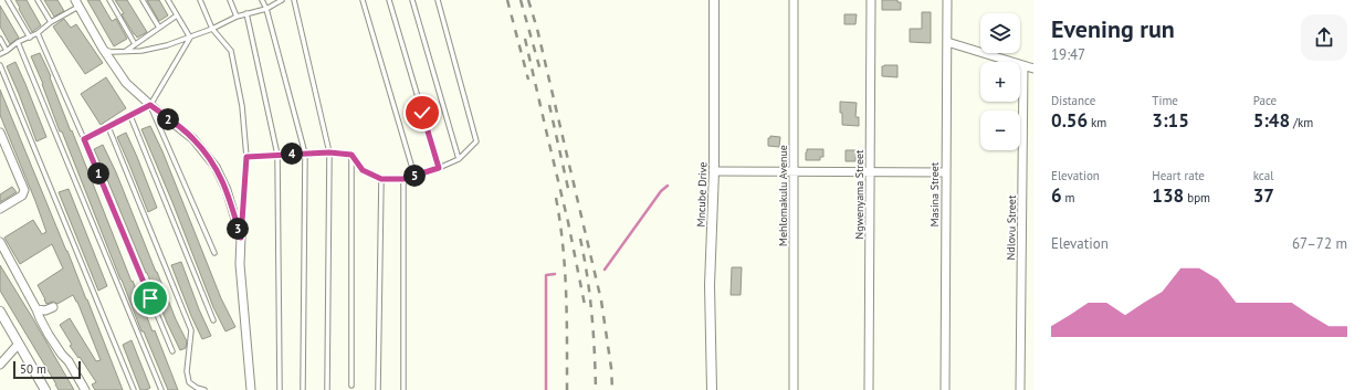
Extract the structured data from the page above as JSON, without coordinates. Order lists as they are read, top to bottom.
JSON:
{
  "streets": {
    "street": [
      "Mncube Drive",
      "Ngwenyama Street",
      "Masina Street",
      "Mehlomakulu Avenue",
      "Ndlovu Street"
    ]
  },
  "scale_bar": "50 m",
  "page": {
    "heading": ["Evening run", "19:47"],
    "map_buttons": ["+", "−"],
    "stats": [
      ["Distance", "0.56 km"],
      ["Time", "3:15"],
      ["Pace", "5:48 /km"],
      ["Elevation", "6 m"],
      ["Heart rate", "138 bpm"],
      ["kcal", "37"]
    ],
    "pins": [
      "2",
      "4",
      "1",
      "5",
      "3"
    ],
    "chart": ["Elevation", "67–72 m"],
    "scale": "50 m"
  }
}
